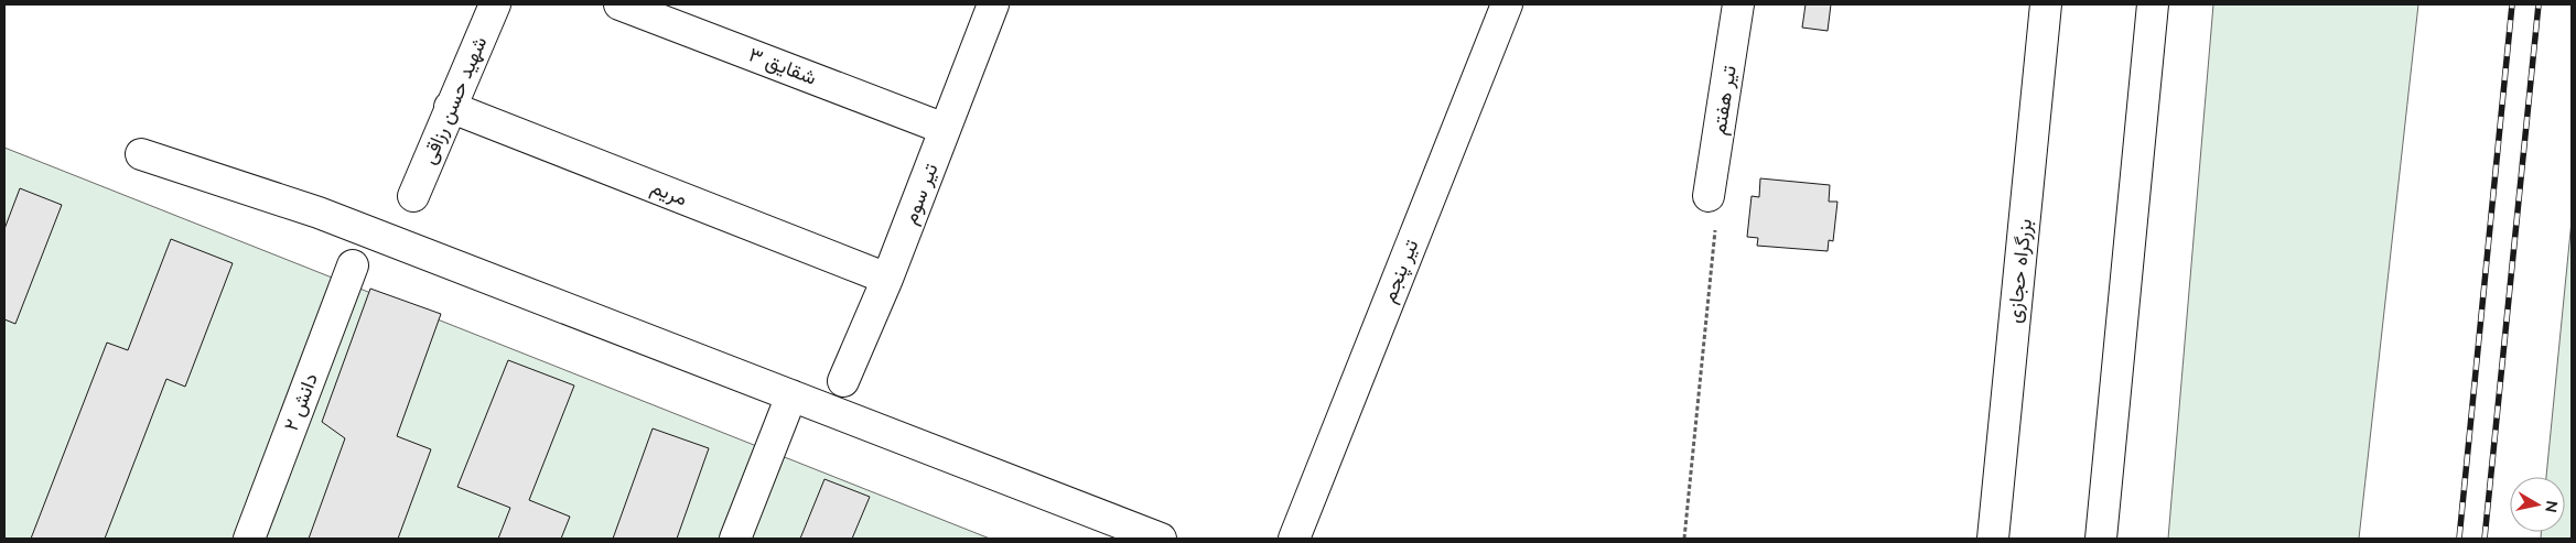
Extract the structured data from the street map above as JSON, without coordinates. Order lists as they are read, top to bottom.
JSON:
{
  "streets": {
    "main road": [
      "شقایق ۳",
      "شهید حسن رزاقی",
      "تیر هفتم",
      "مریم",
      "تیر سوم",
      "تیر پنجم",
      "بزرگراه حجازی",
      "دانش ۲"
    ]
  },
  "crossings": [
    ["شقایق ۳", "تیر سوم"],
    ["شهید حسن رزاقی", "مریم"],
    ["مریم", "تیر سوم"]
  ],
  "north": "right"
}
